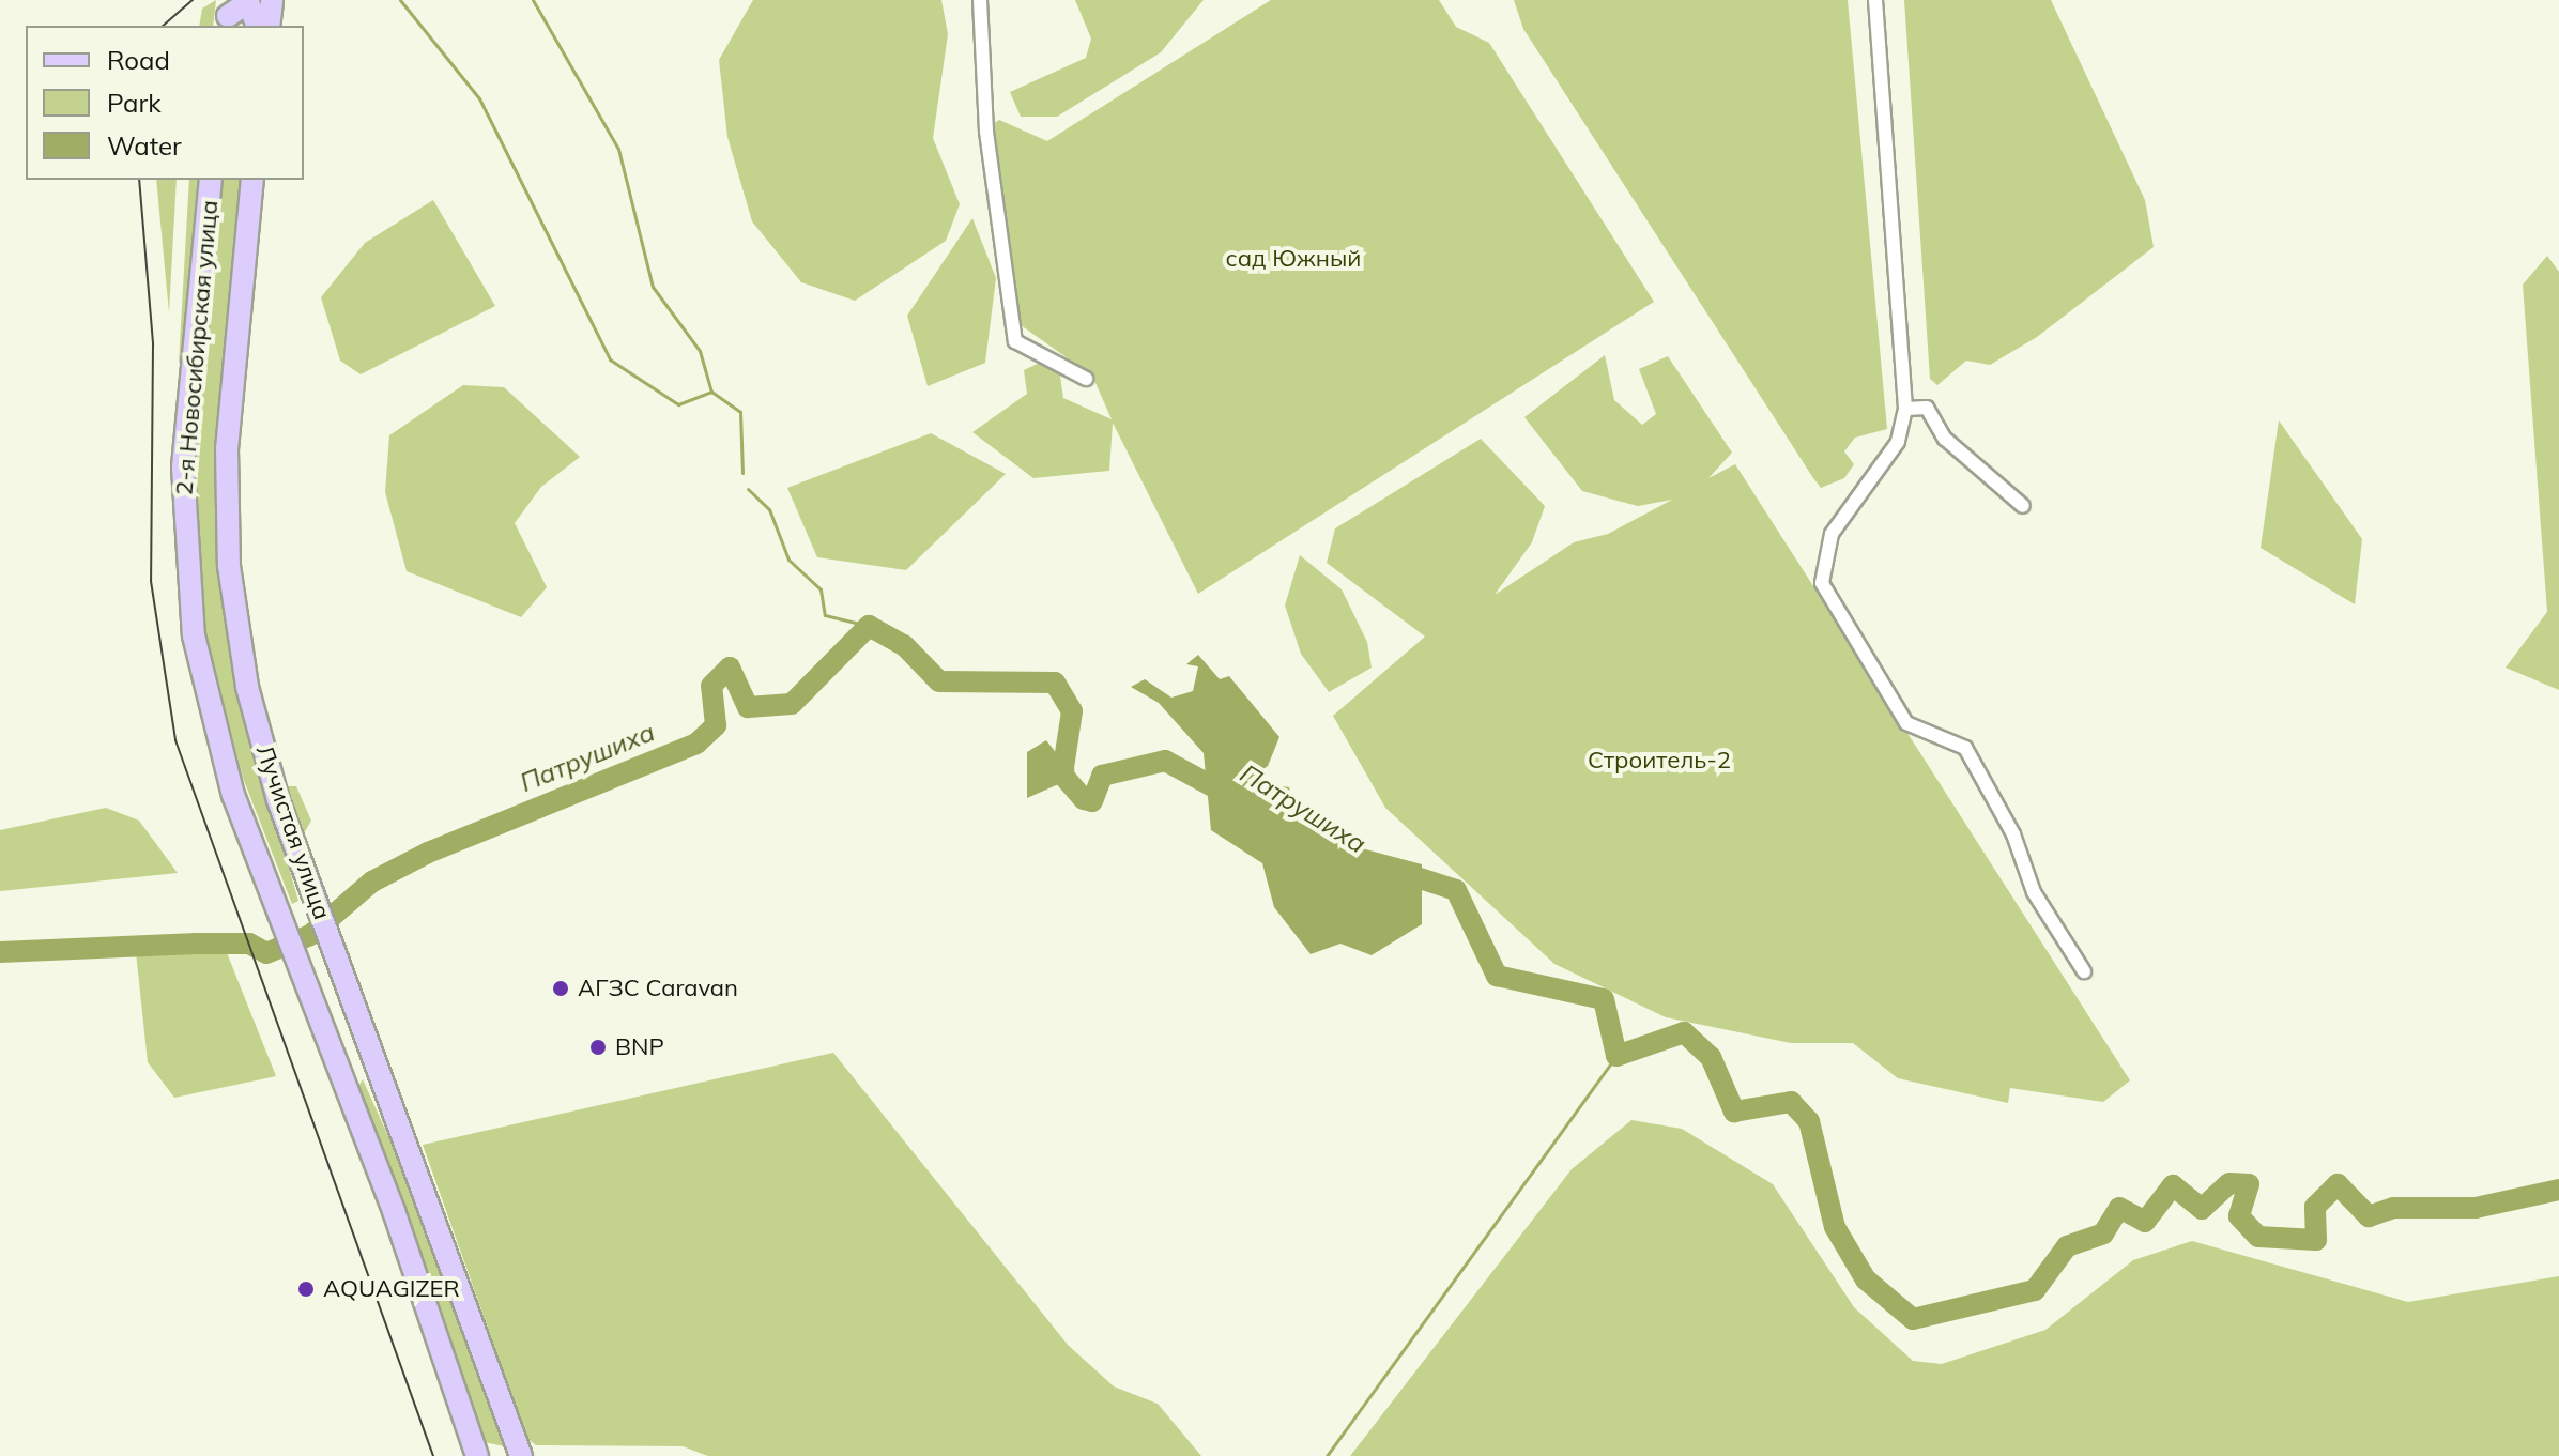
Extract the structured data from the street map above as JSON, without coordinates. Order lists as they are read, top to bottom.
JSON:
{
  "streets": {
    "main road": ["2-я Новосибирская улица", "Лучистая улица"]
  },
  "crossings": [
    ["2-я Новосибирская улица", "Лучистая улица"]
  ],
  "water": ["Патрушиха"],
  "parks": ["сад Южный", "Строитель-2"],
  "places": ["АГЗС Caravan", "BNP", "AQUAGIZER"],
  "legend": ["Road", "Park", "Water"]
}
